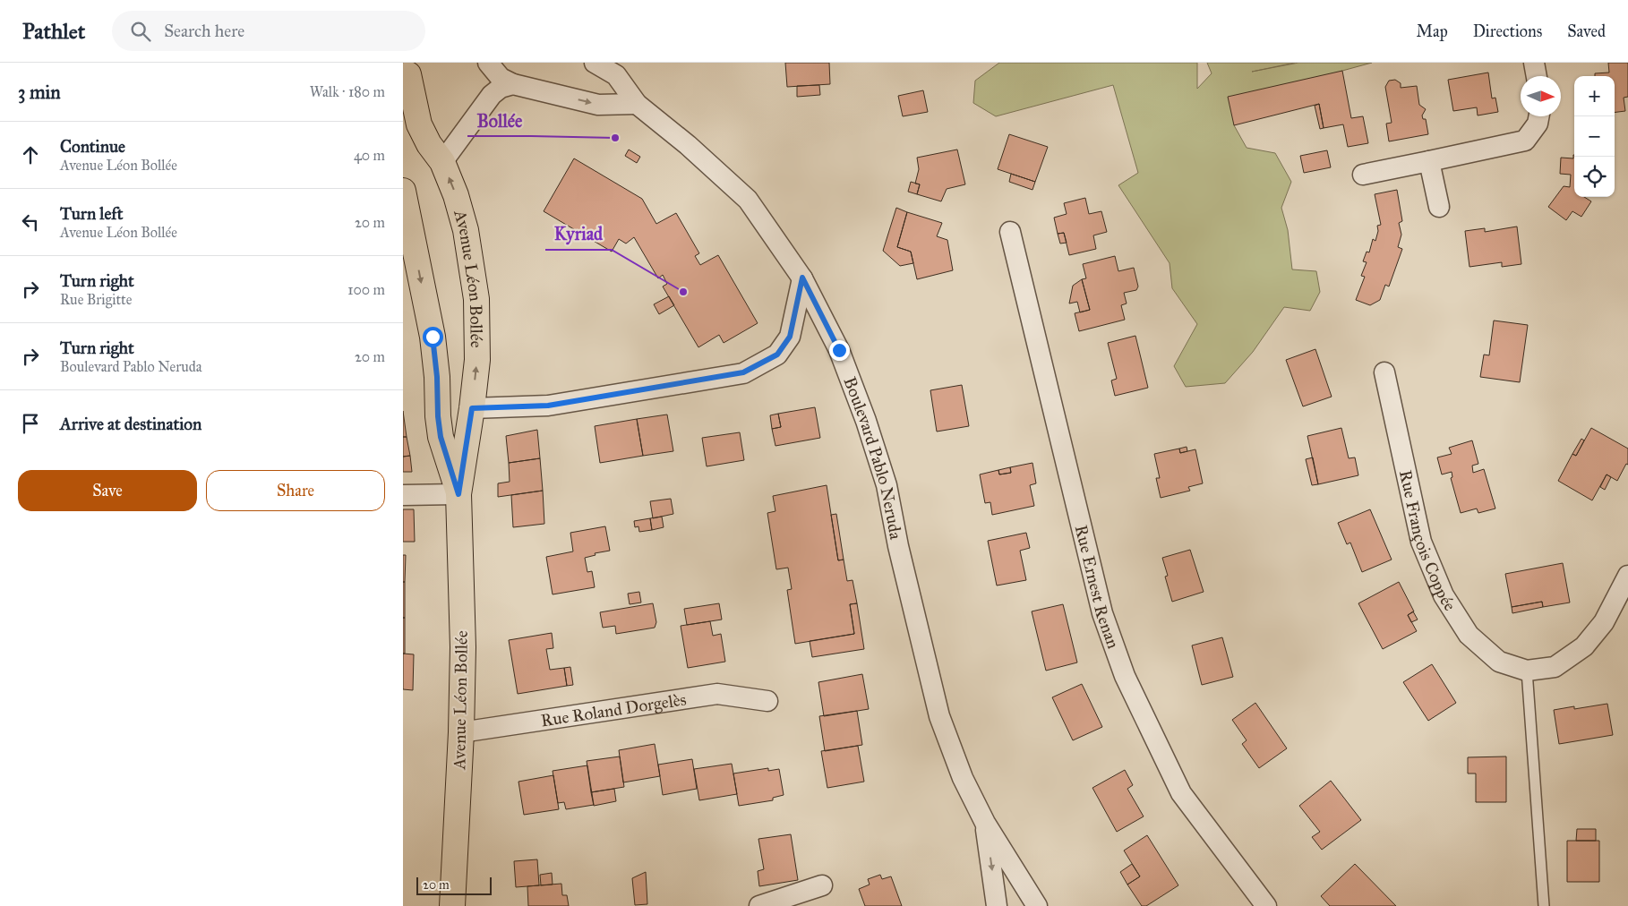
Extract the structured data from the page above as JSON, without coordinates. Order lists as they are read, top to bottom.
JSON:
{
  "streets": {
    "main road": ["Avenue Léon Bollée"],
    "street": [
      "Boulevard Pablo Neruda",
      "Rue François Coppée",
      "Rue Ernest Renan",
      "Rue Roland Dorgelès"
    ]
  },
  "crossings": [
    ["Avenue Léon Bollée", "Rue Roland Dorgelès"]
  ],
  "places": ["Bollée", "Kyriad"],
  "scale_bar": "20 m",
  "north": "right",
  "page": {
    "header": "Pathlet",
    "search": "Search here",
    "nav": ["Map", "Directions", "Saved"],
    "heading": ["3 min", "Walk · 180 m"],
    "map_buttons": ["+", "−"],
    "list": [
      ["Continue", "Avenue Léon Bollée", "40 m"],
      ["Turn left", "Avenue Léon Bollée", "20 m"],
      ["Turn right", "Rue Brigitte", "100 m"],
      ["Turn right", "Boulevard Pablo Neruda", "20 m"],
      "Arrive at destination"
    ],
    "buttons": ["Save", "Share"],
    "scale": "20 m"
  }
}
